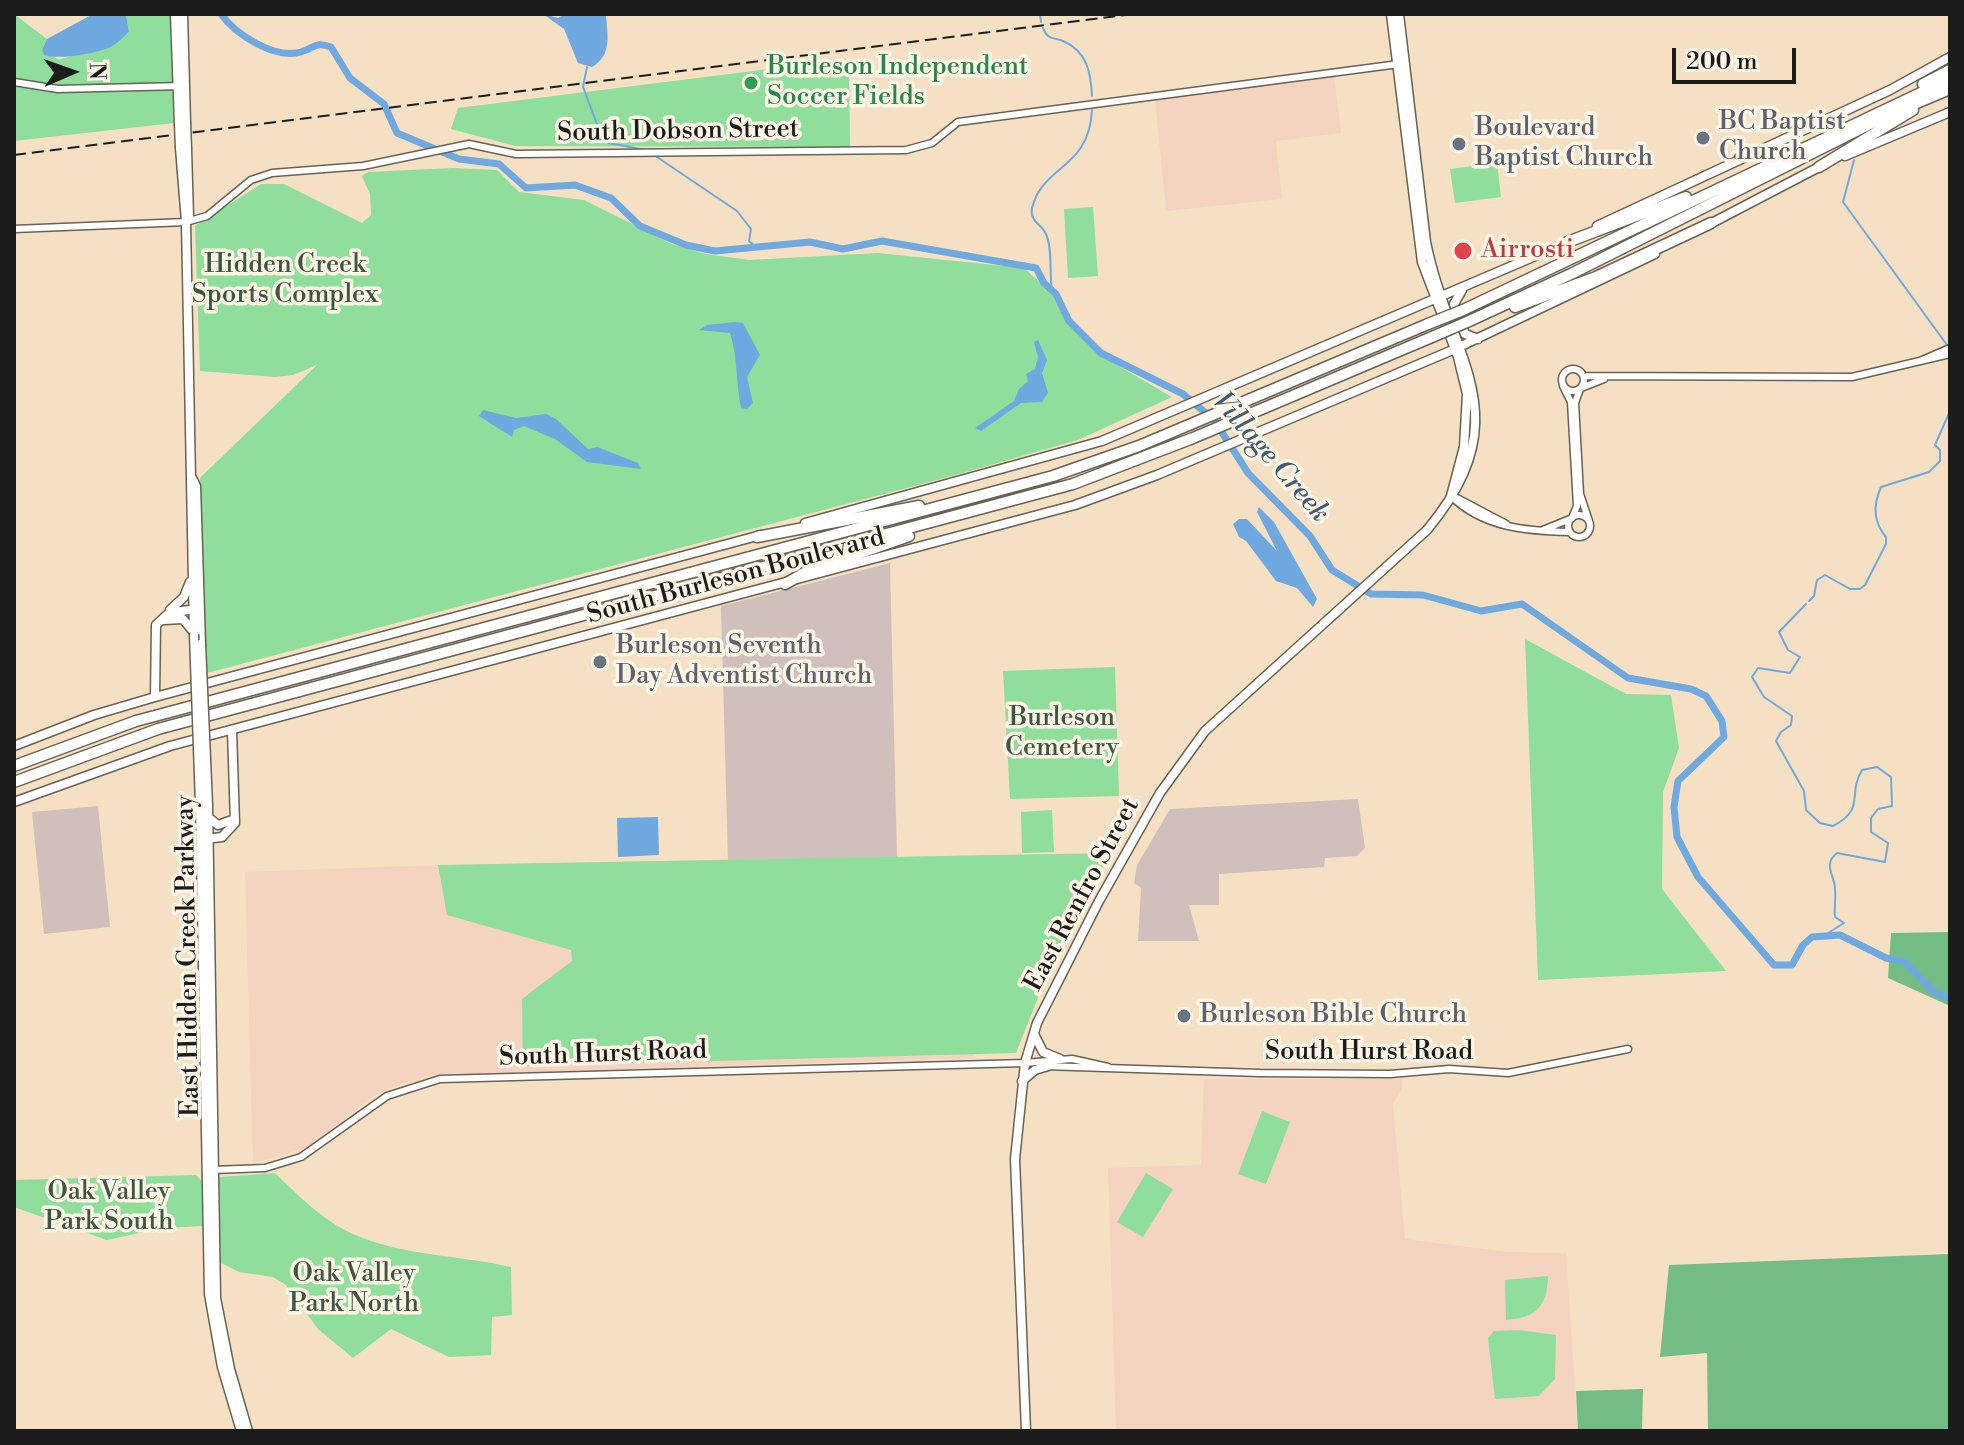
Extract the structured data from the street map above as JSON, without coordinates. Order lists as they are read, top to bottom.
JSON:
{
  "streets": {
    "main road": ["South Burleson Boulevard", "East Renfro Street", "East Hidden Creek Parkway"],
    "street": ["South Dobson Street", "South Hurst Road"]
  },
  "crossings": [
    ["South Dobson Street", "East Hidden Creek Parkway"],
    ["South Burleson Boulevard", "East Renfro Street"],
    ["East Renfro Street", "South Hurst Road"],
    ["East Hidden Creek Parkway", "South Hurst Road"]
  ],
  "water": ["Village Creek"],
  "parks": [
    "Hidden Creek Sports Complex",
    "Burleson Cemetery",
    "Oak Valley Park South",
    "Oak Valley Park North"
  ],
  "places": [
    "Burleson Independent Soccer Fields",
    "BC Baptist Church",
    "Boulevard Baptist Church",
    "Airrosti",
    "Burleson Seventh Day Adventist Church",
    "Burleson Bible Church"
  ],
  "scale_bar": "200 m",
  "north": "right"
}
